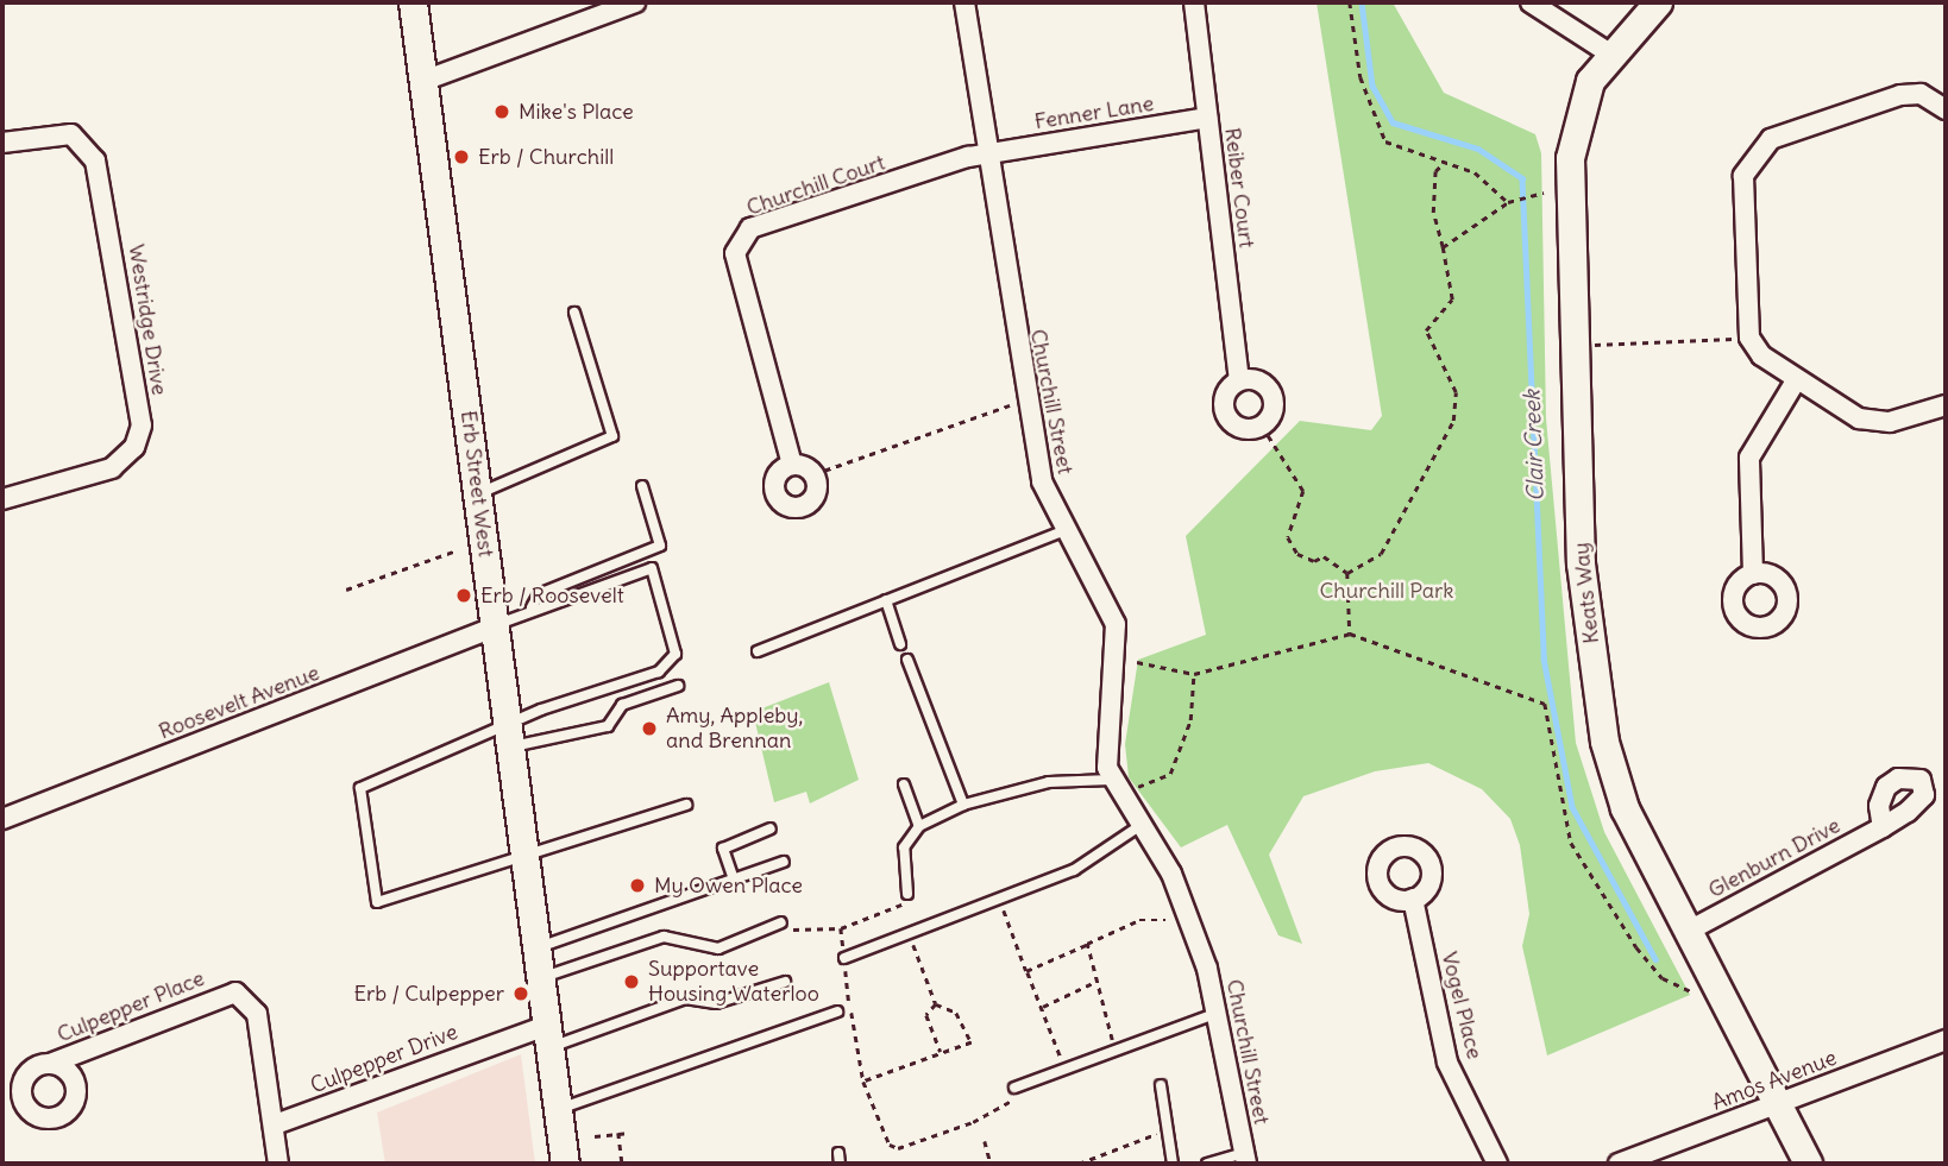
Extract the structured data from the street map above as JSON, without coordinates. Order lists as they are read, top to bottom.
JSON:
{
  "streets": {
    "street": [
      "Fenner Lane",
      "Churchill Court",
      "Reiber Court",
      "Westridge Drive",
      "Churchill Street",
      "Erb Street West",
      "Keats Way",
      "Roosevelt Avenue",
      "Glenburn Drive",
      "Vogel Place",
      "Culpepper Place",
      "Culpepper Drive",
      "Amos Avenue"
    ]
  },
  "crossings": [
    ["Fenner Lane", "Churchill Court"],
    ["Fenner Lane", "Reiber Court"],
    ["Fenner Lane", "Churchill Street"],
    ["Churchill Court", "Churchill Street"],
    ["Erb Street West", "Roosevelt Avenue"],
    ["Erb Street West", "Culpepper Drive"],
    ["Keats Way", "Glenburn Drive"],
    ["Keats Way", "Amos Avenue"],
    ["Culpepper Place", "Culpepper Drive"]
  ],
  "water": ["Clair Creek"],
  "parks": ["Churchill Park"],
  "places": [
    "Mike's Place",
    "Erb / Churchill",
    "Erb / Roosevelt",
    "Amy, Appleby, and Brennan",
    "My Owen Place",
    "Supportave Housing Waterloo",
    "Erb / Culpepper"
  ]
}
